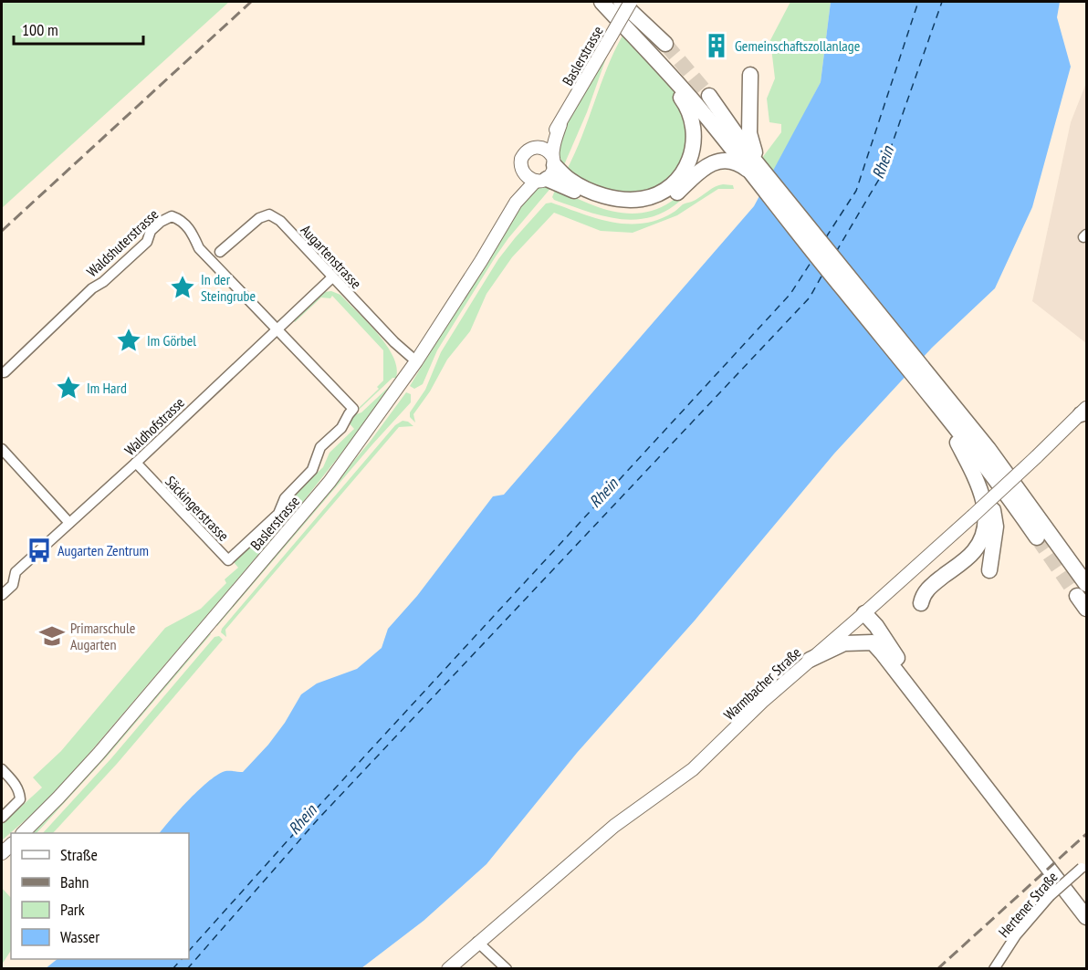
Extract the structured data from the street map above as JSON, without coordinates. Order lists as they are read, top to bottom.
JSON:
{
  "streets": {
    "main road": ["Baslerstrasse", "Warmbacher Straße"],
    "street": [
      "Waldshuterstrasse",
      "Augartenstrasse",
      "Waldhofstrasse",
      "Säckingerstrasse",
      "Hertener Straße"
    ]
  },
  "crossings": [
    ["Baslerstrasse", "Augartenstrasse"],
    ["Waldshuterstrasse", "Waldhofstrasse"],
    ["Waldshuterstrasse", "Säckingerstrasse"],
    ["Augartenstrasse", "Waldhofstrasse"],
    ["Waldhofstrasse", "Säckingerstrasse"]
  ],
  "water": ["Rhein"],
  "places": {
    "building": ["Gemeinschaftszollanlage"],
    "place": ["In der Steingrube", "Im Görbel", "Im Hard"],
    "bus stop": ["Augarten Zentrum"],
    "school or university": ["Primarschule Augarten"]
  },
  "legend": [
    "Straße",
    "Bahn",
    "Park",
    "Wasser"
  ],
  "scale_bar": "100 m"
}
